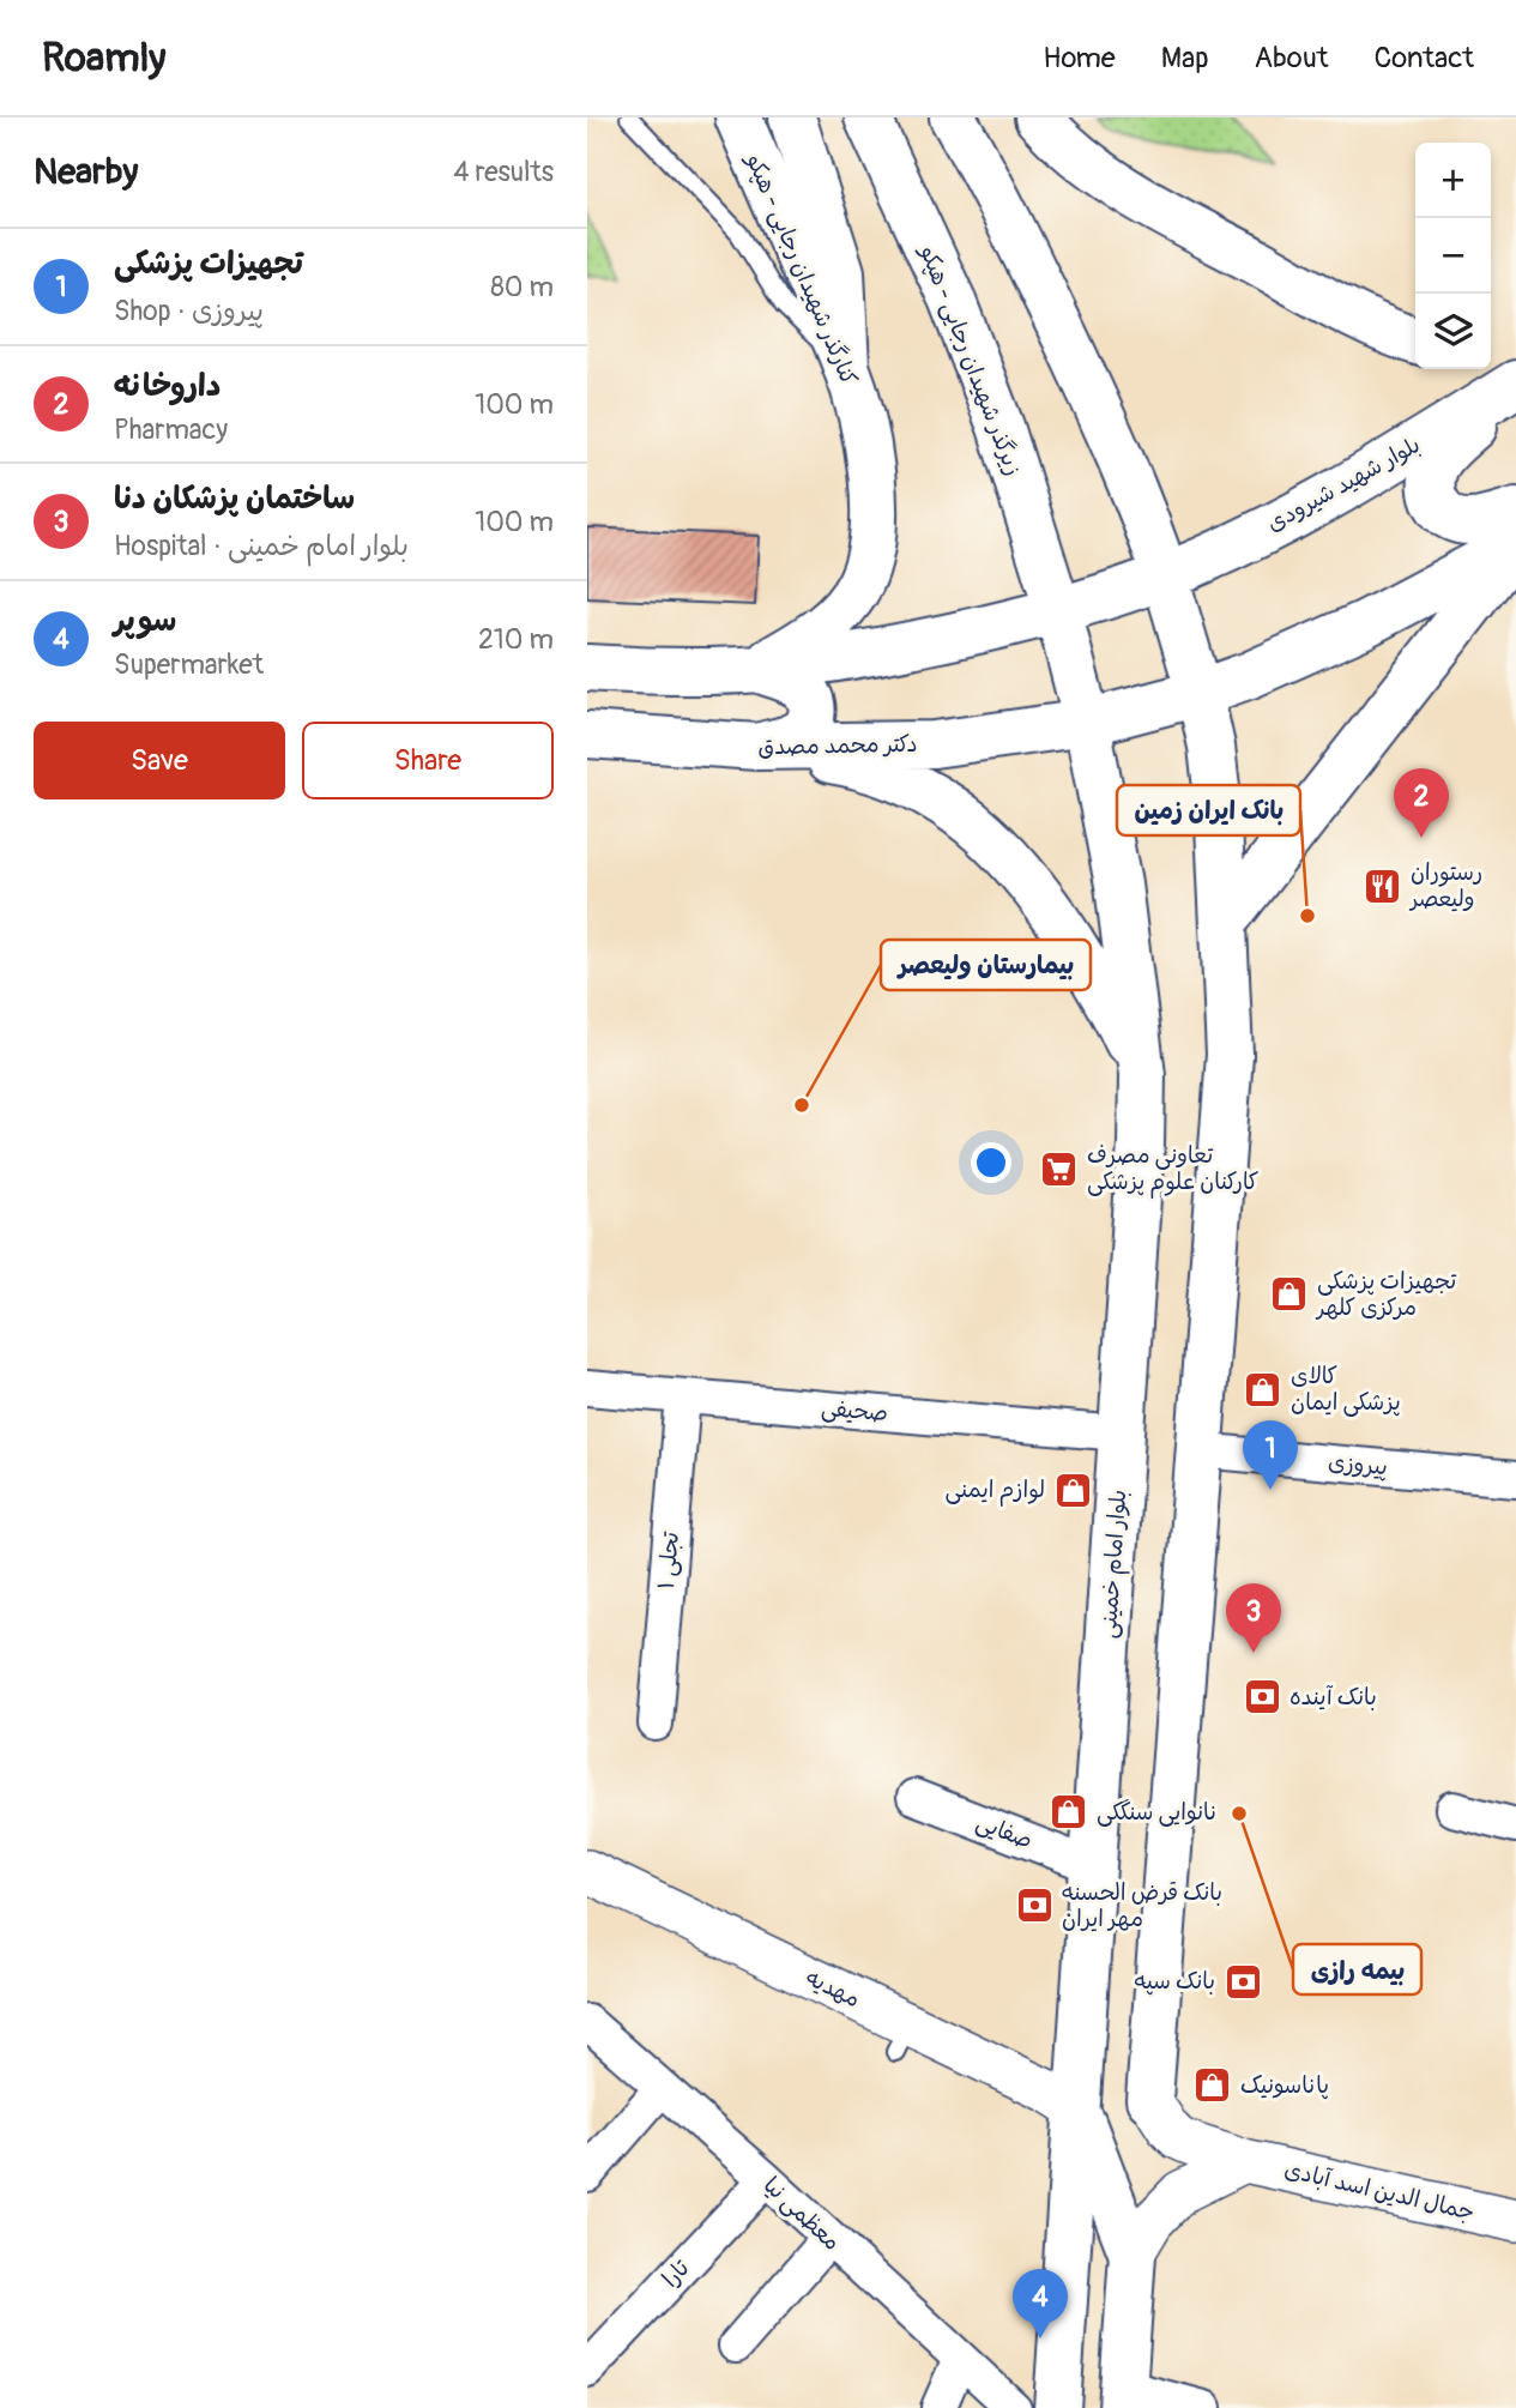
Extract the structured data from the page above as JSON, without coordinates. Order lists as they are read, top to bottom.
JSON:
{
  "streets": {
    "main road": [
      "کنارگذر شهیدان رجایی - هپکو",
      "زیرگذر شهیدان رجایی - هپکو",
      "بلوار شهید شیرودی",
      "دکتر محمد مصدق",
      "بلوار امام خمینی"
    ],
    "street": [
      "صحیفی",
      "پیروزی",
      "تجلی ١",
      "صفایی",
      "مهدیه",
      "جمال الدین اسد آبادی",
      "معظمی نیا",
      "تارا"
    ]
  },
  "crossings": [
    ["زیرگذر شهیدان رجایی - هپکو", "بلوار شهید شیرودی"],
    ["زیرگذر شهیدان رجایی - هپکو", "دکتر محمد مصدق"],
    ["زیرگذر شهیدان رجایی - هپکو", "بلوار امام خمینی"],
    ["دکتر محمد مصدق", "بلوار امام خمینی"],
    ["صحیفی", "تجلی ١"],
    ["صحیفی", "بلوار امام خمینی"],
    ["بلوار امام خمینی", "صفایی"],
    ["بلوار امام خمینی", "مهدیه"],
    ["معظمی نیا", "تارا"]
  ],
  "places": {
    "restaurant": ["رستوران ولیعصر"],
    "other": ["بانک ایران زمین", "بیمارستان ولیعصر", "بیمه رازی"],
    "supermarket": ["تعاونی مصرف کارکنان علوم پزشکی"],
    "shop": [
      "تجهیزات پزشکی مرکزی کلهر",
      "کالای پزشکی ایمان",
      "لوازم ایمنی",
      "نانوایی سنگکی",
      "پاناسونیک"
    ],
    "bank": ["بانک آینده", "بانک قرض الحسنه مهر ایران", "بانک سپه"]
  },
  "page": {
    "header": "Roamly",
    "nav": [
      "Home",
      "Map",
      "About",
      "Contact"
    ],
    "heading": ["Nearby", "4 results"],
    "map_buttons": ["+", "−"],
    "list": [
      {
        "mark": "1",
        "name": "تجهیزات پزشکی",
        "note": "Shop · پیروزی",
        "value": "80 m"
      },
      {
        "mark": "2",
        "name": "داروخانه",
        "note": "Pharmacy",
        "value": "100 m"
      },
      {
        "mark": "3",
        "name": "ساختمان پزشکان دنا",
        "note": "Hospital · بلوار امام خمینی",
        "value": "100 m"
      },
      {
        "mark": "4",
        "name": "سوپر",
        "note": "Supermarket",
        "value": "210 m"
      }
    ],
    "buttons": ["Save", "Share"],
    "pins": [
      "2",
      "1",
      "3",
      "4"
    ]
  }
}
